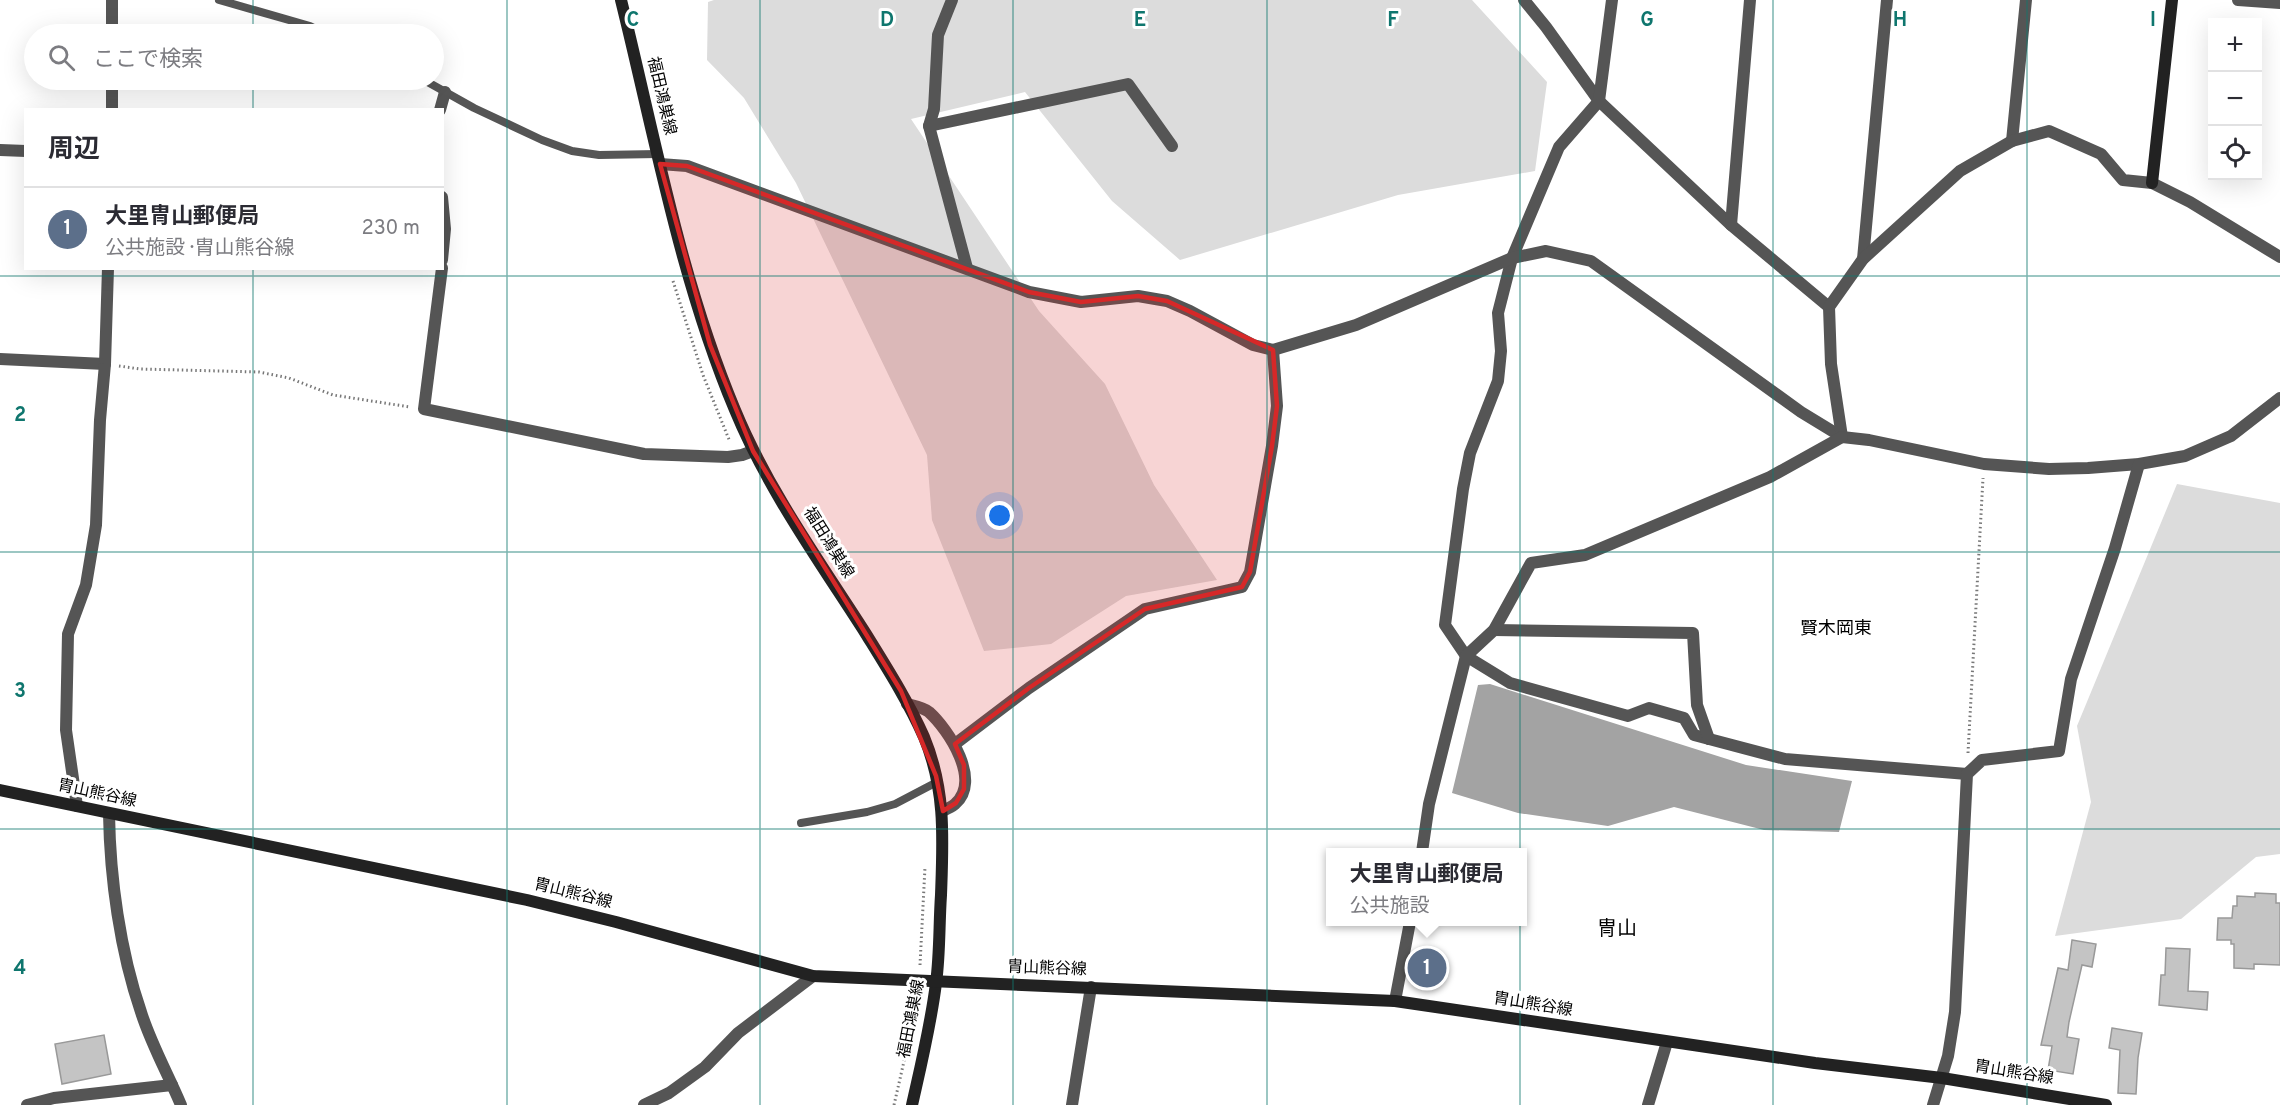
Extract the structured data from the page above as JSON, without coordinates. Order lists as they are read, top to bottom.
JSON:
{
  "streets": {
    "main road": ["福田鴻巣線", "胄山熊谷線"]
  },
  "crossings": [
    ["福田鴻巣線", "胄山熊谷線"]
  ],
  "districts": ["賢木岡東", "冑山"],
  "page": {
    "map_buttons": ["+", "−"],
    "search": "ここで検索",
    "heading": "周辺",
    "list": [
      {
        "mark": "1",
        "name": "大里冑山郵便局",
        "note": "公共施設 · 胄山熊谷線",
        "value": "230 m"
      }
    ],
    "popup": ["大里冑山郵便局", "公共施設"],
    "pins": "1"
  },
  "grid": {
    "columns": [
      "C",
      "D",
      "E",
      "F",
      "G",
      "H",
      "I"
    ],
    "rows": ["2", "3", "4"]
  }
}
